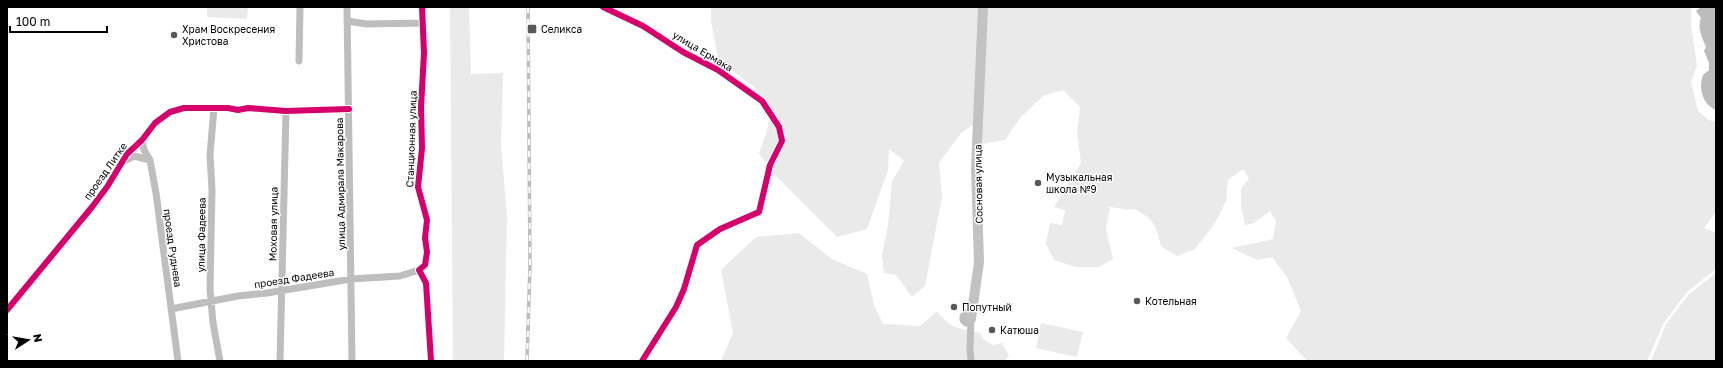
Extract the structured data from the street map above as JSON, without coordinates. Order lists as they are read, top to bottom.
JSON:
{
  "streets": {
    "street": [
      "улица Ермака",
      "Станционная улица",
      "проезд Литке",
      "улица Адмирала Макарова",
      "Сосновая улица",
      "Моховая улица",
      "улица Фадеева",
      "проезд Руднева",
      "проезд Фадеева"
    ]
  },
  "crossings": [
    ["Станционная улица", "проезд Фадеева"],
    ["проезд Литке", "улица Адмирала Макарова"],
    ["проезд Литке", "Моховая улица"],
    ["проезд Литке", "улица Фадеева"],
    ["проезд Литке", "проезд Руднева"],
    ["улица Адмирала Макарова", "проезд Фадеева"],
    ["Моховая улица", "проезд Фадеева"],
    ["улица Фадеева", "проезд Фадеева"],
    ["проезд Руднева", "проезд Фадеева"]
  ],
  "places": {
    "transit": ["Селикса"],
    "other": [
      "Храм Воскресения Христова",
      "Музыкальная школа №9",
      "Котельная",
      "Попутный",
      "Катюша"
    ]
  },
  "scale_bar": "100 m",
  "north": "right"
}
